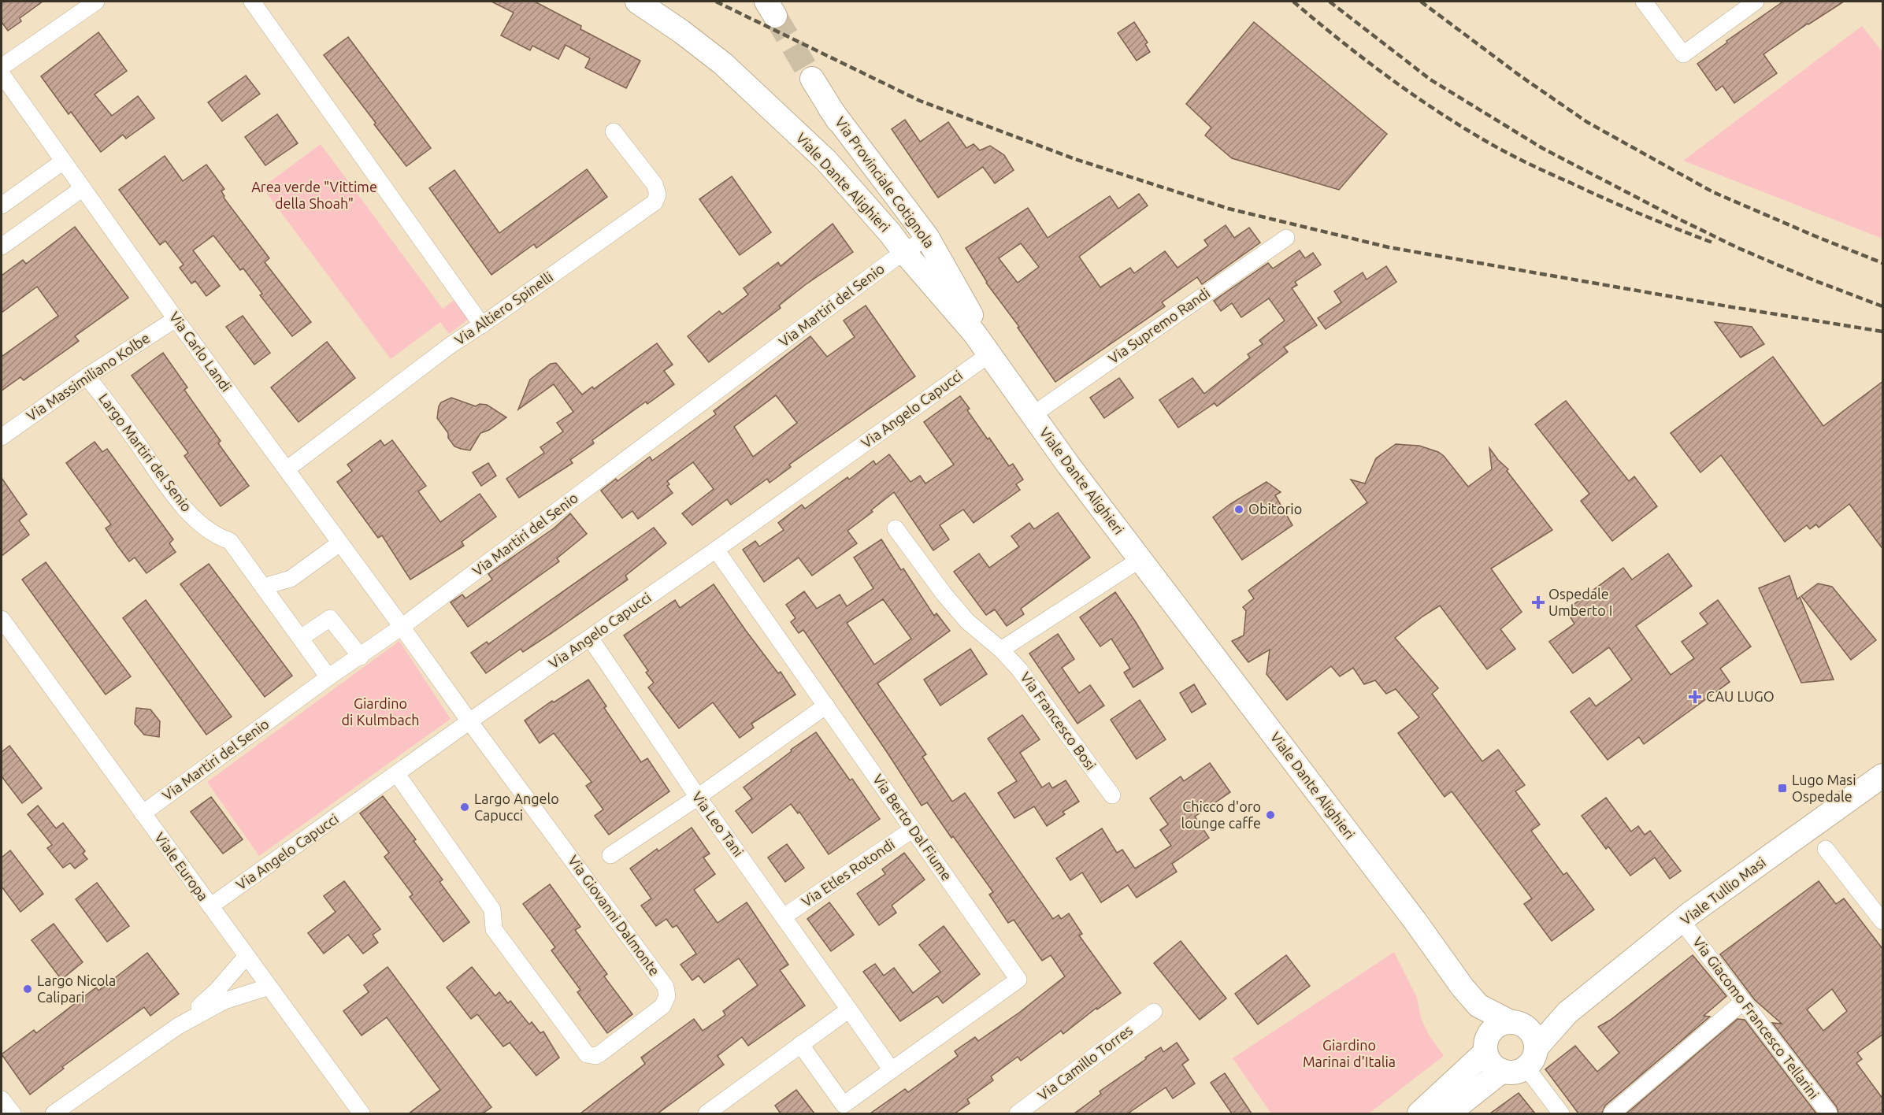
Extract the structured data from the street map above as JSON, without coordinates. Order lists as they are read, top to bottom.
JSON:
{
  "streets": {
    "street": [
      "Viale Dante Alighieri",
      "Via Provinciale Cotignola",
      "Via Martiri del Senio",
      "Via Altiero Spinelli",
      "Via Supremo Randi",
      "Via Carlo Landi",
      "Via Massimiliano Kolbe",
      "Via Angelo Capucci",
      "Largo Martiri del Senio",
      "Via Francesco Bosi",
      "Via Leo Tani",
      "Via Berto Dal Fiume",
      "Viale Europa",
      "Via Etles Rotondi",
      "Viale Tullio Masi",
      "Via Giovanni Dalmonte",
      "Via Giacomo Francesco Tellarini",
      "Via Camillo Torres"
    ]
  },
  "crossings": [
    ["Viale Dante Alighieri", "Via Provinciale Cotignola"],
    ["Viale Dante Alighieri", "Via Martiri del Senio"],
    ["Viale Dante Alighieri", "Via Supremo Randi"],
    ["Viale Dante Alighieri", "Via Angelo Capucci"],
    ["Viale Dante Alighieri", "Viale Tullio Masi"],
    ["Via Provinciale Cotignola", "Via Martiri del Senio"],
    ["Via Martiri del Senio", "Via Carlo Landi"],
    ["Via Martiri del Senio", "Largo Martiri del Senio"],
    ["Via Martiri del Senio", "Viale Europa"],
    ["Via Martiri del Senio", "Via Giovanni Dalmonte"],
    ["Via Altiero Spinelli", "Via Carlo Landi"],
    ["Via Carlo Landi", "Via Massimiliano Kolbe"],
    ["Via Carlo Landi", "Via Giovanni Dalmonte"],
    ["Via Massimiliano Kolbe", "Largo Martiri del Senio"],
    ["Via Angelo Capucci", "Via Leo Tani"],
    ["Via Angelo Capucci", "Via Berto Dal Fiume"],
    ["Via Angelo Capucci", "Viale Europa"],
    ["Via Angelo Capucci", "Via Giovanni Dalmonte"],
    ["Via Leo Tani", "Via Berto Dal Fiume"],
    ["Via Leo Tani", "Via Etles Rotondi"],
    ["Via Berto Dal Fiume", "Via Etles Rotondi"],
    ["Viale Tullio Masi", "Via Giacomo Francesco Tellarini"]
  ],
  "parks": ["Area verde \"Vittime della Shoah\"", "Giardino di Kulmbach", "Giardino Marinai d'Italia"],
  "places": {
    "other": [
      "Obitorio",
      "Largo Angelo Capucci",
      "Chicco d'oro lounge caffe",
      "Largo Nicola Calipari"
    ],
    "health": ["Ospedale Umberto I", "CAU LUGO"],
    "transit": ["Lugo Masi Ospedale"]
  }
}
